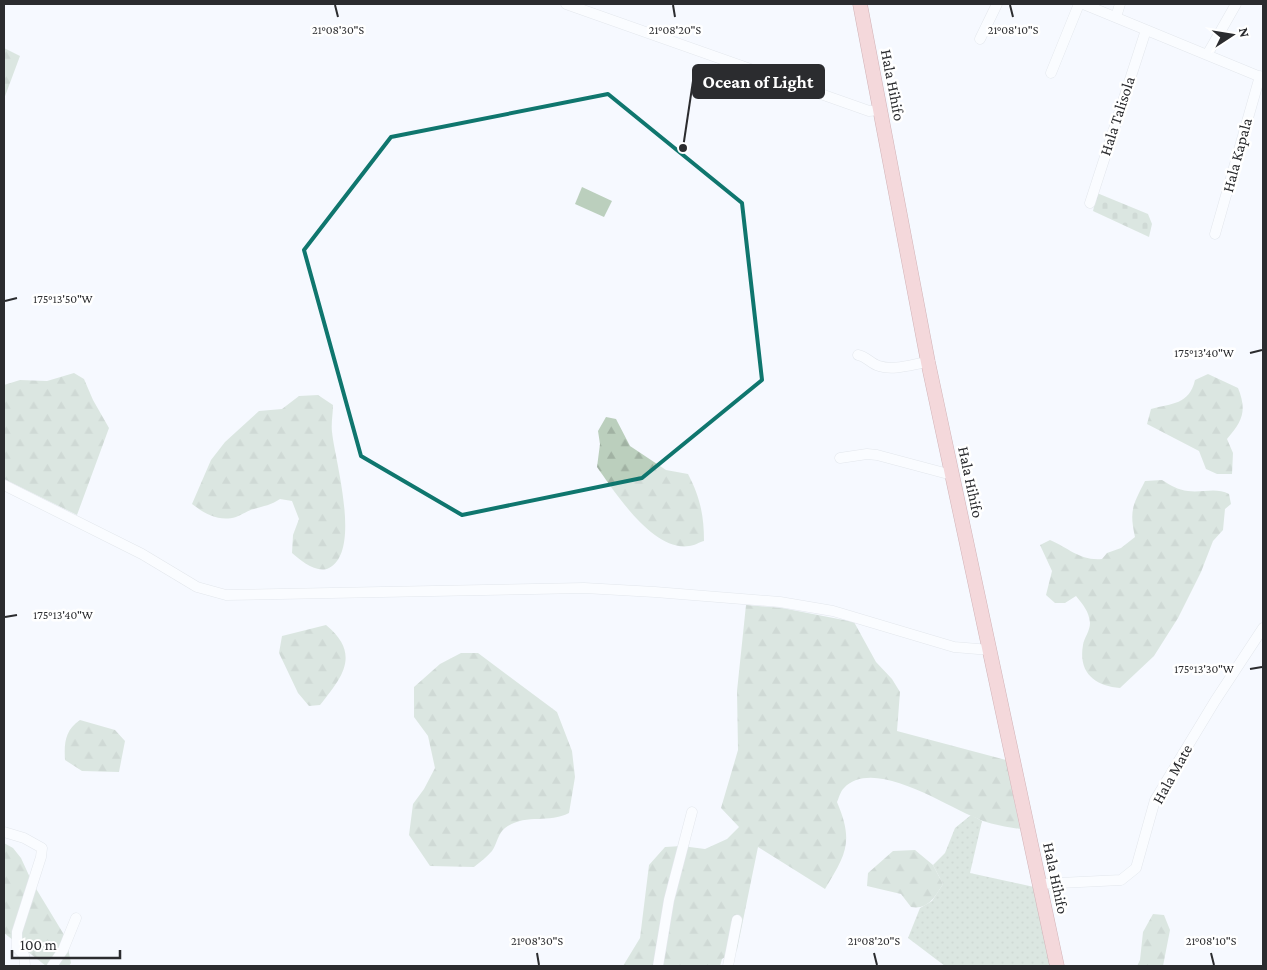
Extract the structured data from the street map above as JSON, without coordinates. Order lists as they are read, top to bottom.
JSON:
{
  "streets": {
    "main road": ["Hala Hihifo"],
    "street": ["Hala Talisola", "Hala Kapala", "Hala Mate"]
  },
  "crossings": [
    ["Hala Hihifo", "Hala Mate"]
  ],
  "places": ["Ocean of Light"],
  "scale_bar": "100 m",
  "north": "right",
  "coordinates": [
    "21°08'30\"S",
    "21°08'20\"S",
    "21°08'10\"S",
    "175°13'50\"W",
    "175°13'40\"W",
    "175°13'30\"W"
  ]
}
